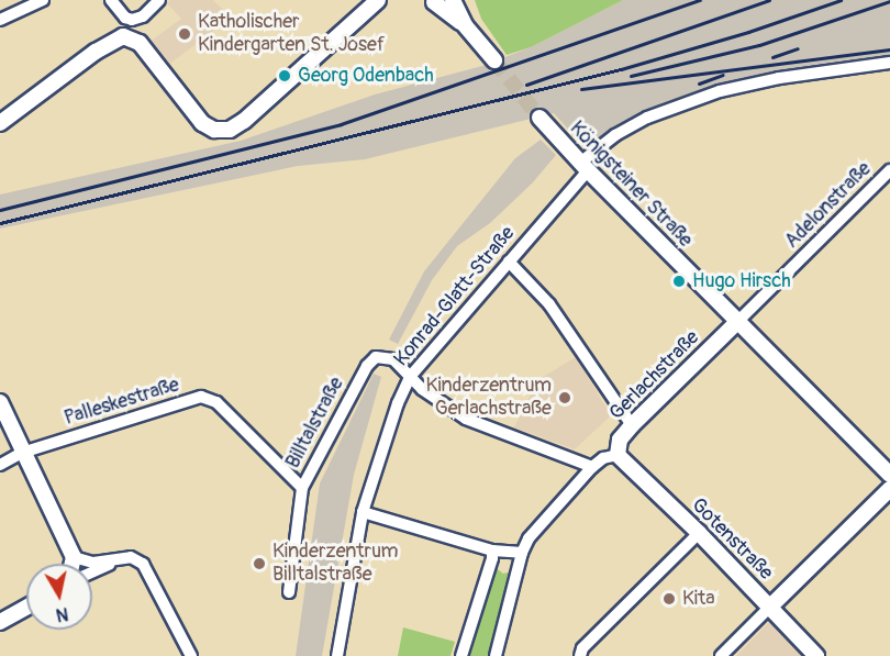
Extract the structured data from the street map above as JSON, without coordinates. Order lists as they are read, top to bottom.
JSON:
{
  "streets": {
    "main road": ["Königsteiner Straße", "Gerlachstraße", "Gotenstraße"],
    "street": [
      "Adelonstraße",
      "Konrad-Glatt-Straße",
      "Palleskestraße",
      "Billtalstraße"
    ]
  },
  "crossings": [
    ["Königsteiner Straße", "Adelonstraße"],
    ["Königsteiner Straße", "Konrad-Glatt-Straße"],
    ["Königsteiner Straße", "Gerlachstraße"],
    ["Adelonstraße", "Gerlachstraße"],
    ["Konrad-Glatt-Straße", "Billtalstraße"],
    ["Gerlachstraße", "Gotenstraße"],
    ["Palleskestraße", "Billtalstraße"]
  ],
  "places": [
    "Katholischer Kindergarten St. Josef",
    "Georg Odenbach",
    "Hugo Hirsch",
    "Kinderzentrum Gerlachstraße",
    "Kinderzentrum Billtalstraße",
    "Kita"
  ],
  "north": "bottom"
}
